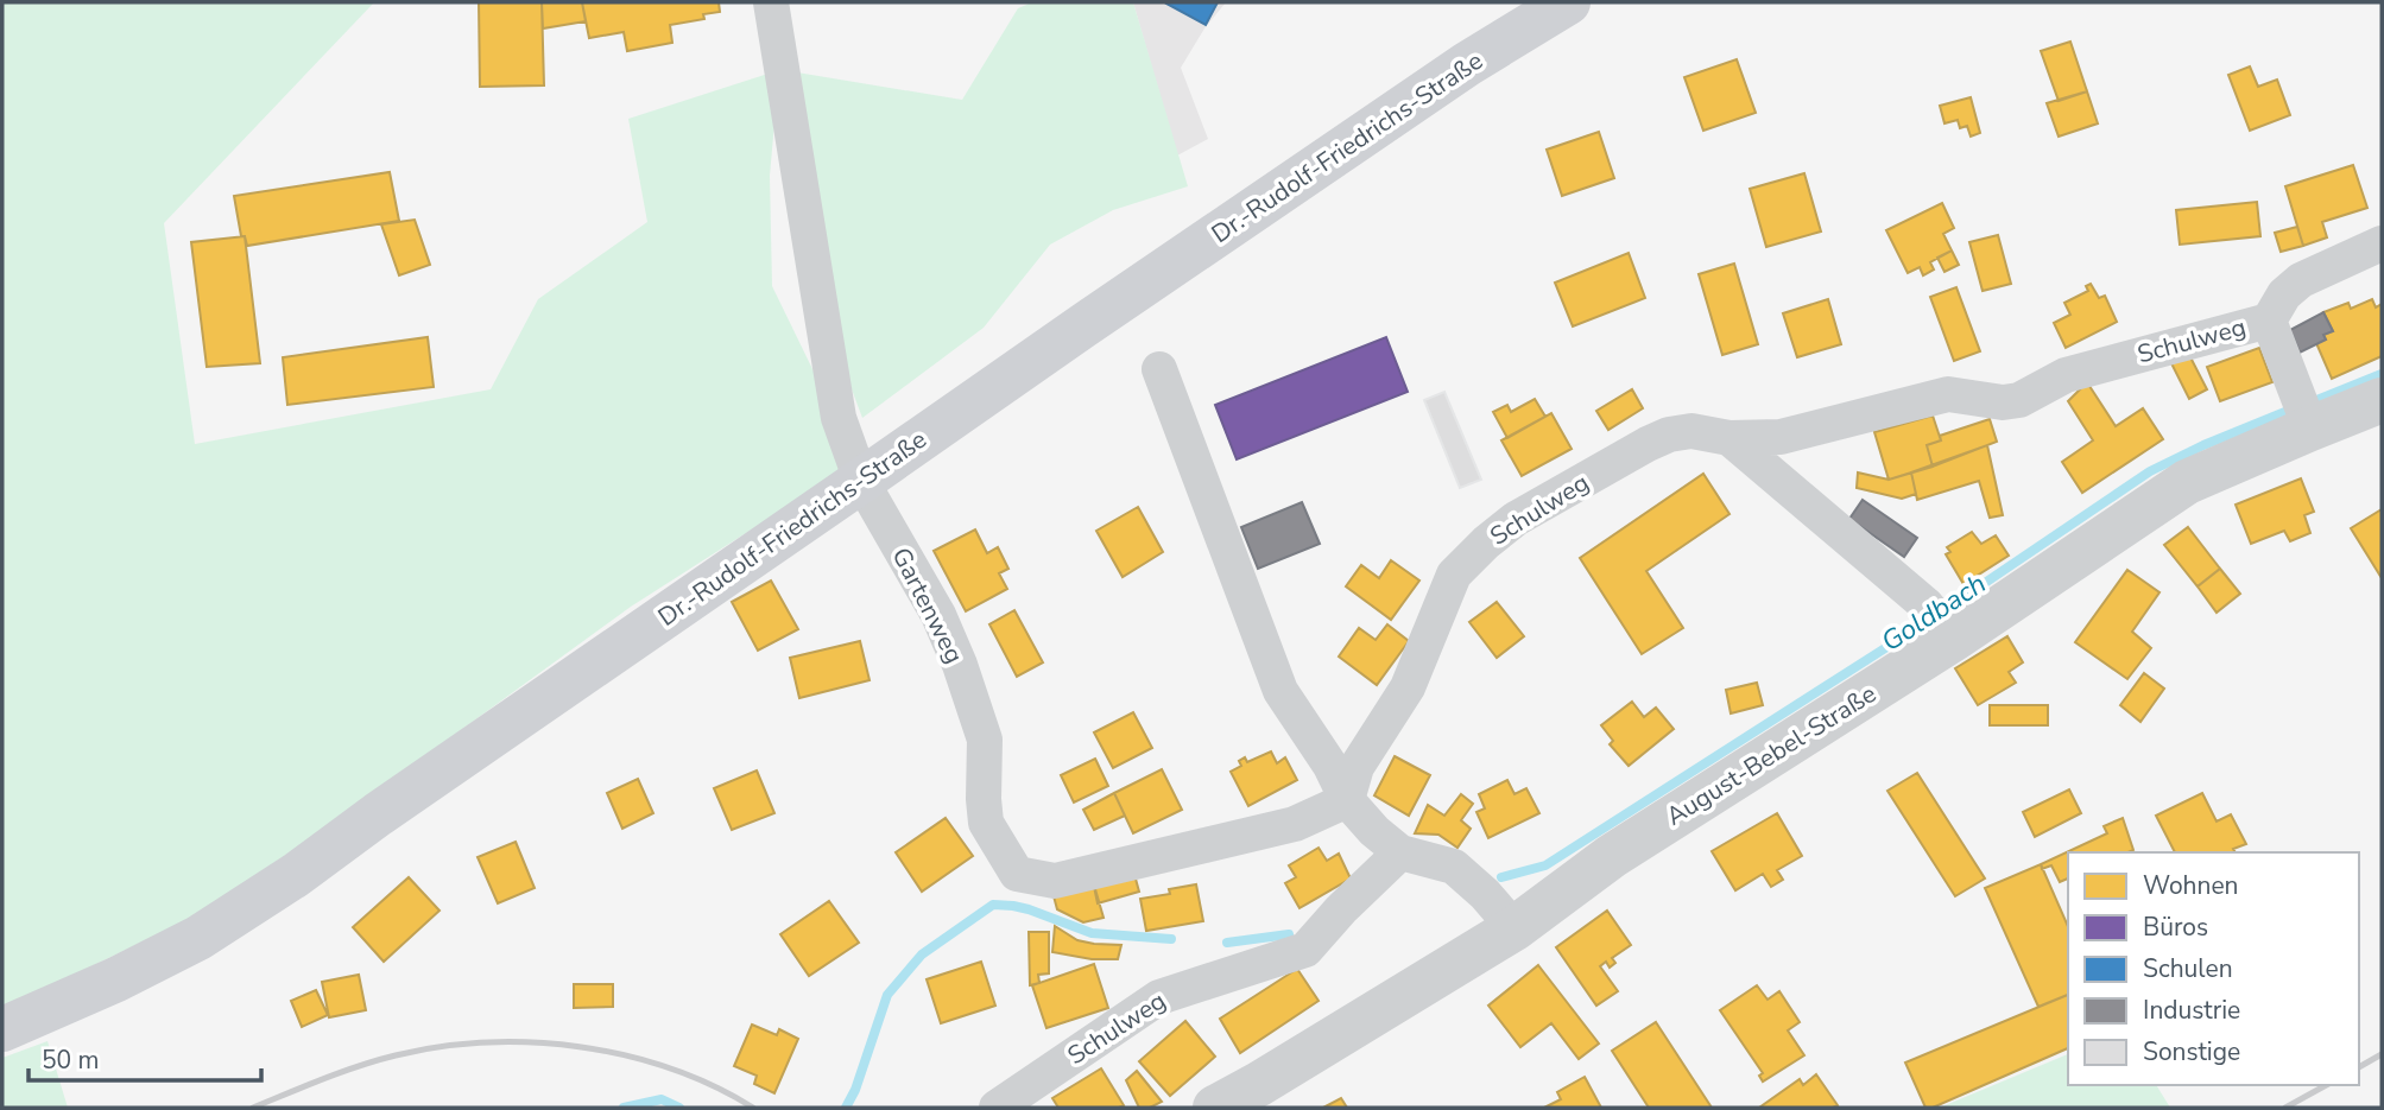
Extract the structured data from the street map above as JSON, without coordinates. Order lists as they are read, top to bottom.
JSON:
{
  "streets": {
    "main road": ["Dr.-Rudolf-Friedrichs-Straße"],
    "street": ["Schulweg", "Gartenweg", "August-Bebel-Straße"]
  },
  "crossings": [
    ["Dr.-Rudolf-Friedrichs-Straße", "Gartenweg"],
    ["Schulweg", "Gartenweg"],
    ["Schulweg", "August-Bebel-Straße"]
  ],
  "water": ["Goldbach"],
  "legend": [
    "Wohnen",
    "Büros",
    "Schulen",
    "Industrie",
    "Sonstige"
  ],
  "scale_bar": "50 m"
}
